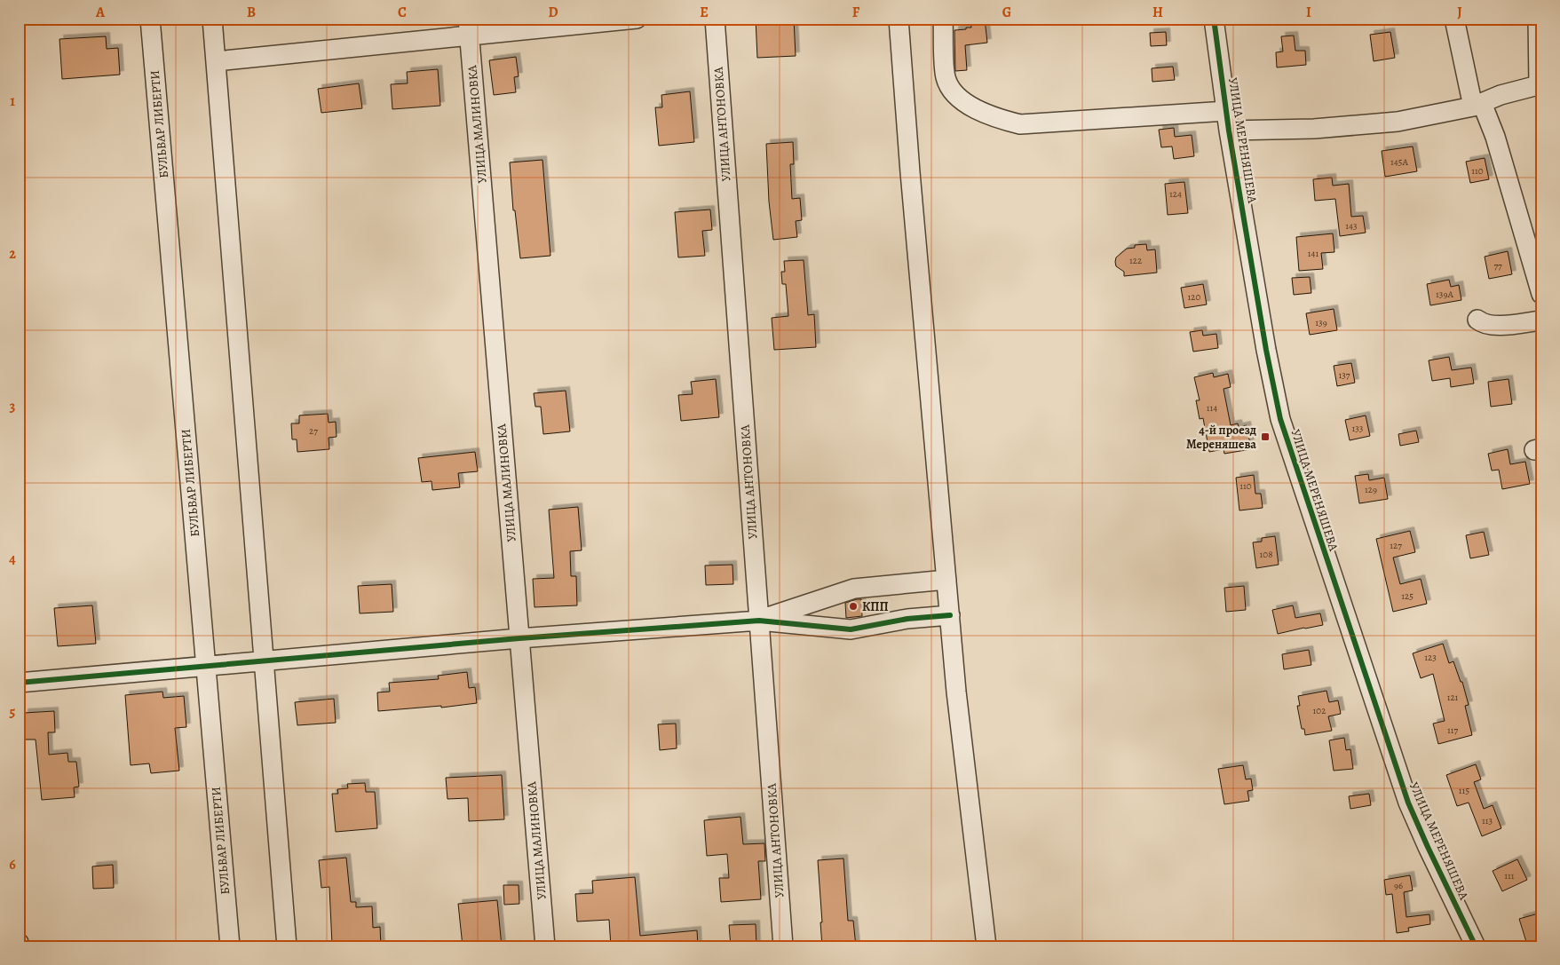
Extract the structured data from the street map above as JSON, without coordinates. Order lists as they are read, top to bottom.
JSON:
{
  "streets": {
    "street": [
      "БУЛЬВАР ЛИБЕРТИ",
      "УЛИЦА МАЛИНОВКА",
      "УЛИЦА АНТОНОВКА",
      "УЛИЦА МЕРЕНЯШЕВА"
    ]
  },
  "places": {
    "transit": ["4-й проезд Мереняшева"],
    "other": ["КПП"]
  },
  "house_numbers": [
    "145А",
    "110",
    "124",
    "143",
    "141",
    "122",
    "77",
    "139А",
    "120",
    "139",
    "137",
    "114",
    "133",
    "27",
    "110",
    "129",
    "127",
    "108",
    "125",
    "123",
    "121",
    "102",
    "117",
    "115",
    "113",
    "111",
    "96"
  ],
  "grid": {
    "columns": [
      "A",
      "B",
      "C",
      "D",
      "E",
      "F",
      "G",
      "H",
      "I",
      "J"
    ],
    "rows": [
      "1",
      "2",
      "3",
      "4",
      "5",
      "6"
    ]
  }
}
